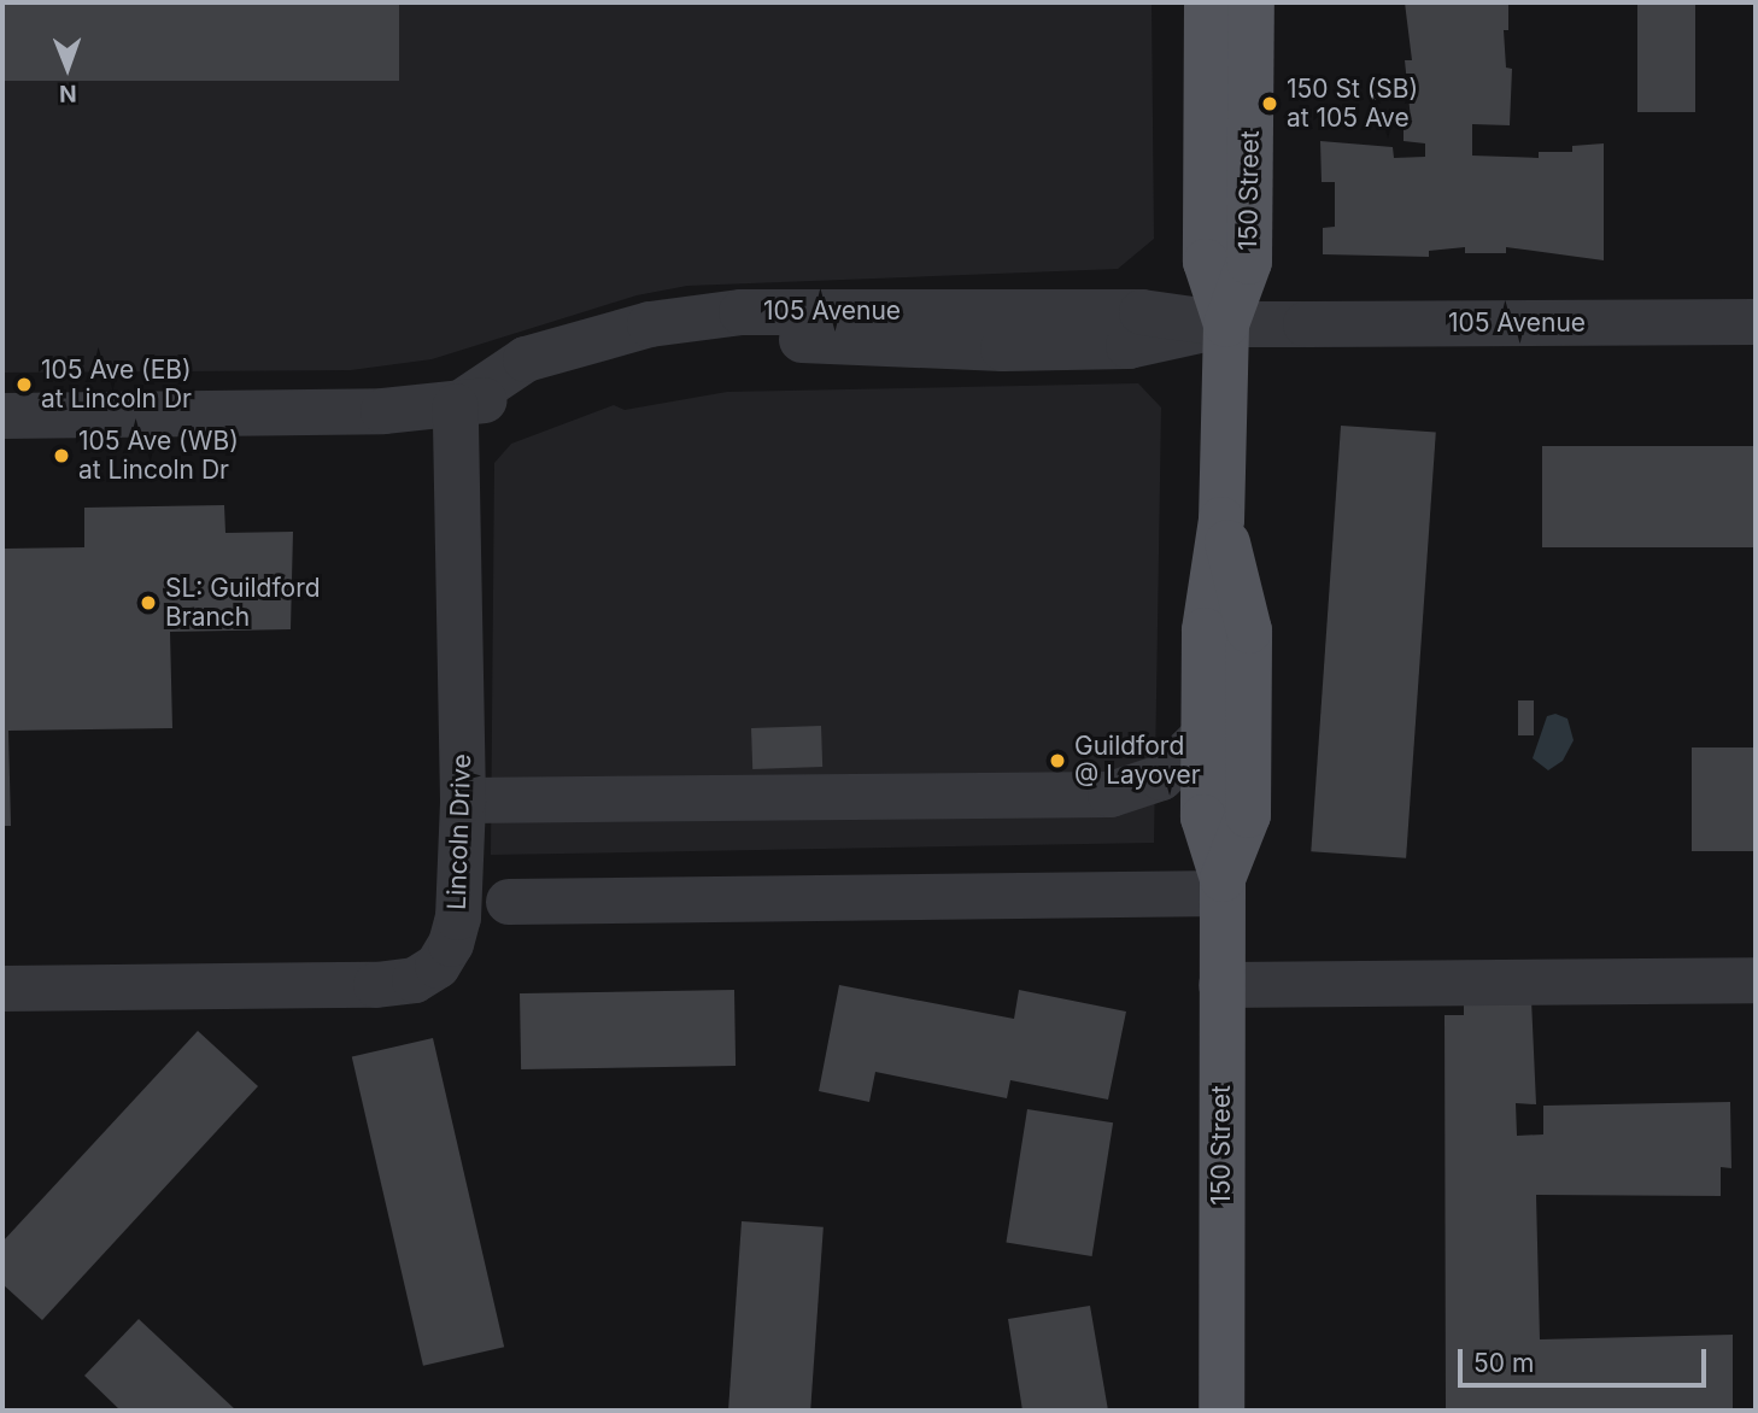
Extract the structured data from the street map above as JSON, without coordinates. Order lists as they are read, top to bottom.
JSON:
{
  "streets": {
    "main road": ["150 Street"],
    "street": ["105 Avenue", "Lincoln Drive"]
  },
  "crossings": [
    ["150 Street", "105 Avenue"],
    ["105 Avenue", "Lincoln Drive"]
  ],
  "places": [
    "150 St (SB) at 105 Ave",
    "105 Ave (EB) at Lincoln Dr",
    "105 Ave (WB) at Lincoln Dr",
    "SL: Guildford Branch",
    "Guildford @ Layover"
  ],
  "scale_bar": "50 m",
  "north": "bottom"
}
